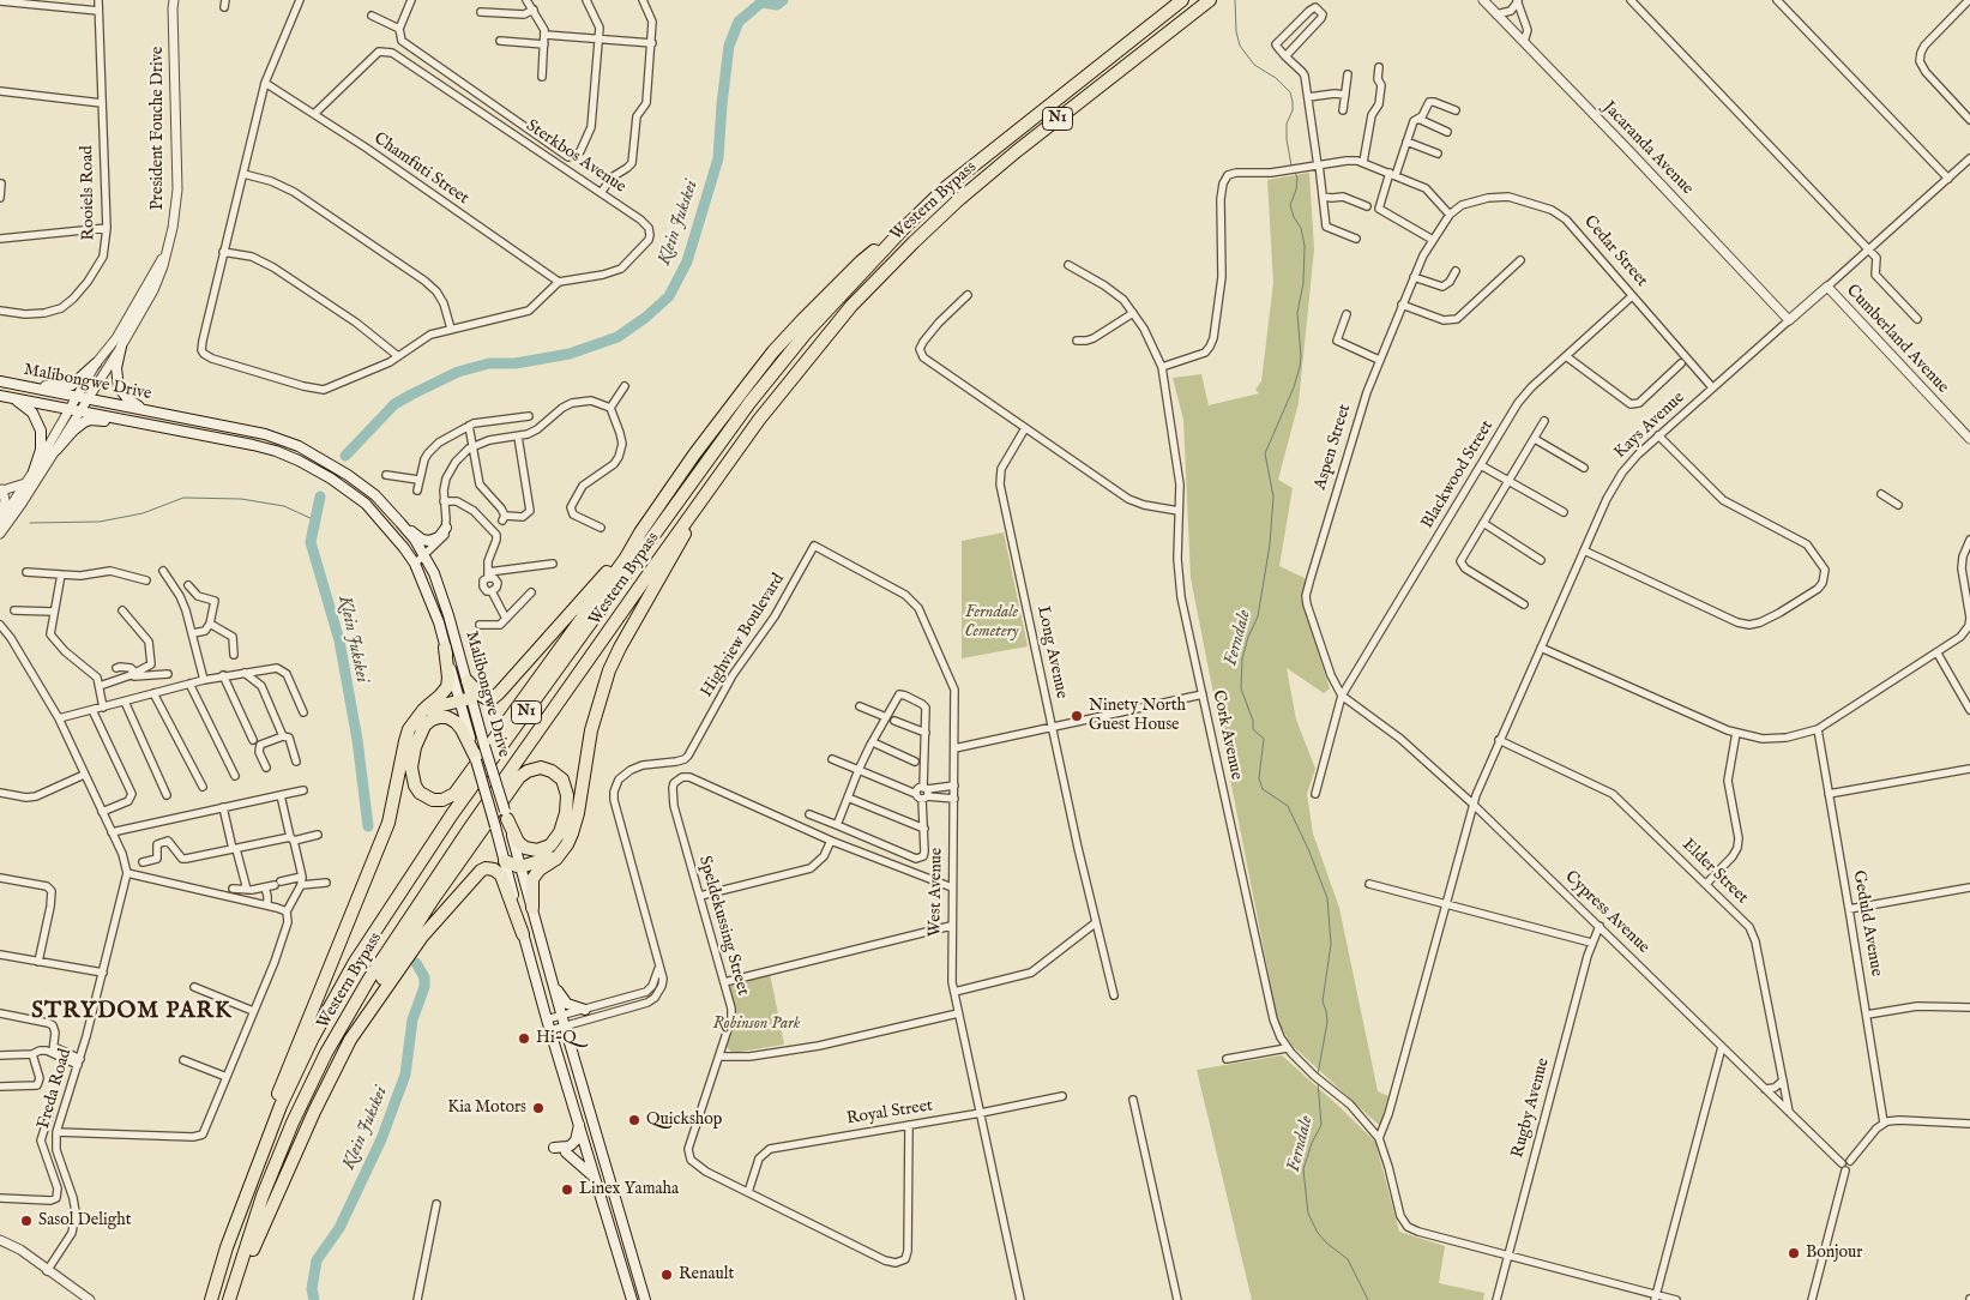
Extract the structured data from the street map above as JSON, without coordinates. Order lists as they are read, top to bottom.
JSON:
{
  "streets": {
    "highway": ["N1", "Western Bypass"],
    "main road": ["Malibongwe Drive"],
    "street": [
      "President Fouche Drive",
      "Jacaranda Avenue",
      "Sterkbos Avenue",
      "Chamfuti Street",
      "Rooiels Road",
      "Cedar Street",
      "Cumberland Avenue",
      "Kays Avenue",
      "Aspen Street",
      "Blackwood Street",
      "Highview Boulevard",
      "Long Avenue",
      "Cork Avenue",
      "Elder Street",
      "West Avenue",
      "Cypress Avenue",
      "Geduld Avenue",
      "Speldekussing Street",
      "Freda Road",
      "Rugby Avenue",
      "Royal Street"
    ]
  },
  "crossings": [
    ["President Fouche Drive", "Malibongwe Drive"],
    ["Jacaranda Avenue", "Kays Avenue"],
    ["Sterkbos Avenue", "Chamfuti Street"],
    ["Cedar Street", "Kays Avenue"],
    ["Cedar Street", "Aspen Street"],
    ["Cedar Street", "Blackwood Street"],
    ["Cumberland Avenue", "Kays Avenue"],
    ["Malibongwe Drive", "Highview Boulevard"],
    ["Kays Avenue", "Cork Avenue"],
    ["Kays Avenue", "Elder Street"],
    ["Kays Avenue", "Cypress Avenue"],
    ["Aspen Street", "Blackwood Street"],
    ["Aspen Street", "Cypress Avenue"],
    ["Blackwood Street", "Cypress Avenue"],
    ["Highview Boulevard", "West Avenue"],
    ["Elder Street", "Cypress Avenue"],
    ["West Avenue", "Royal Street"],
    ["Cypress Avenue", "Rugby Avenue"],
    ["Speldekussing Street", "Royal Street"]
  ],
  "districts": ["STRYDOM PARK"],
  "water": ["Klein Jukskei", "Ferndale"],
  "parks": ["Ferndale Cemetery", "Robinson Park"],
  "places": [
    "Ninety North Guest House",
    "Hi-Q",
    "Kia Motors",
    "Quickshop",
    "Linex Yamaha",
    "Sasol Delight",
    "Bonjour",
    "Renault"
  ]
}
